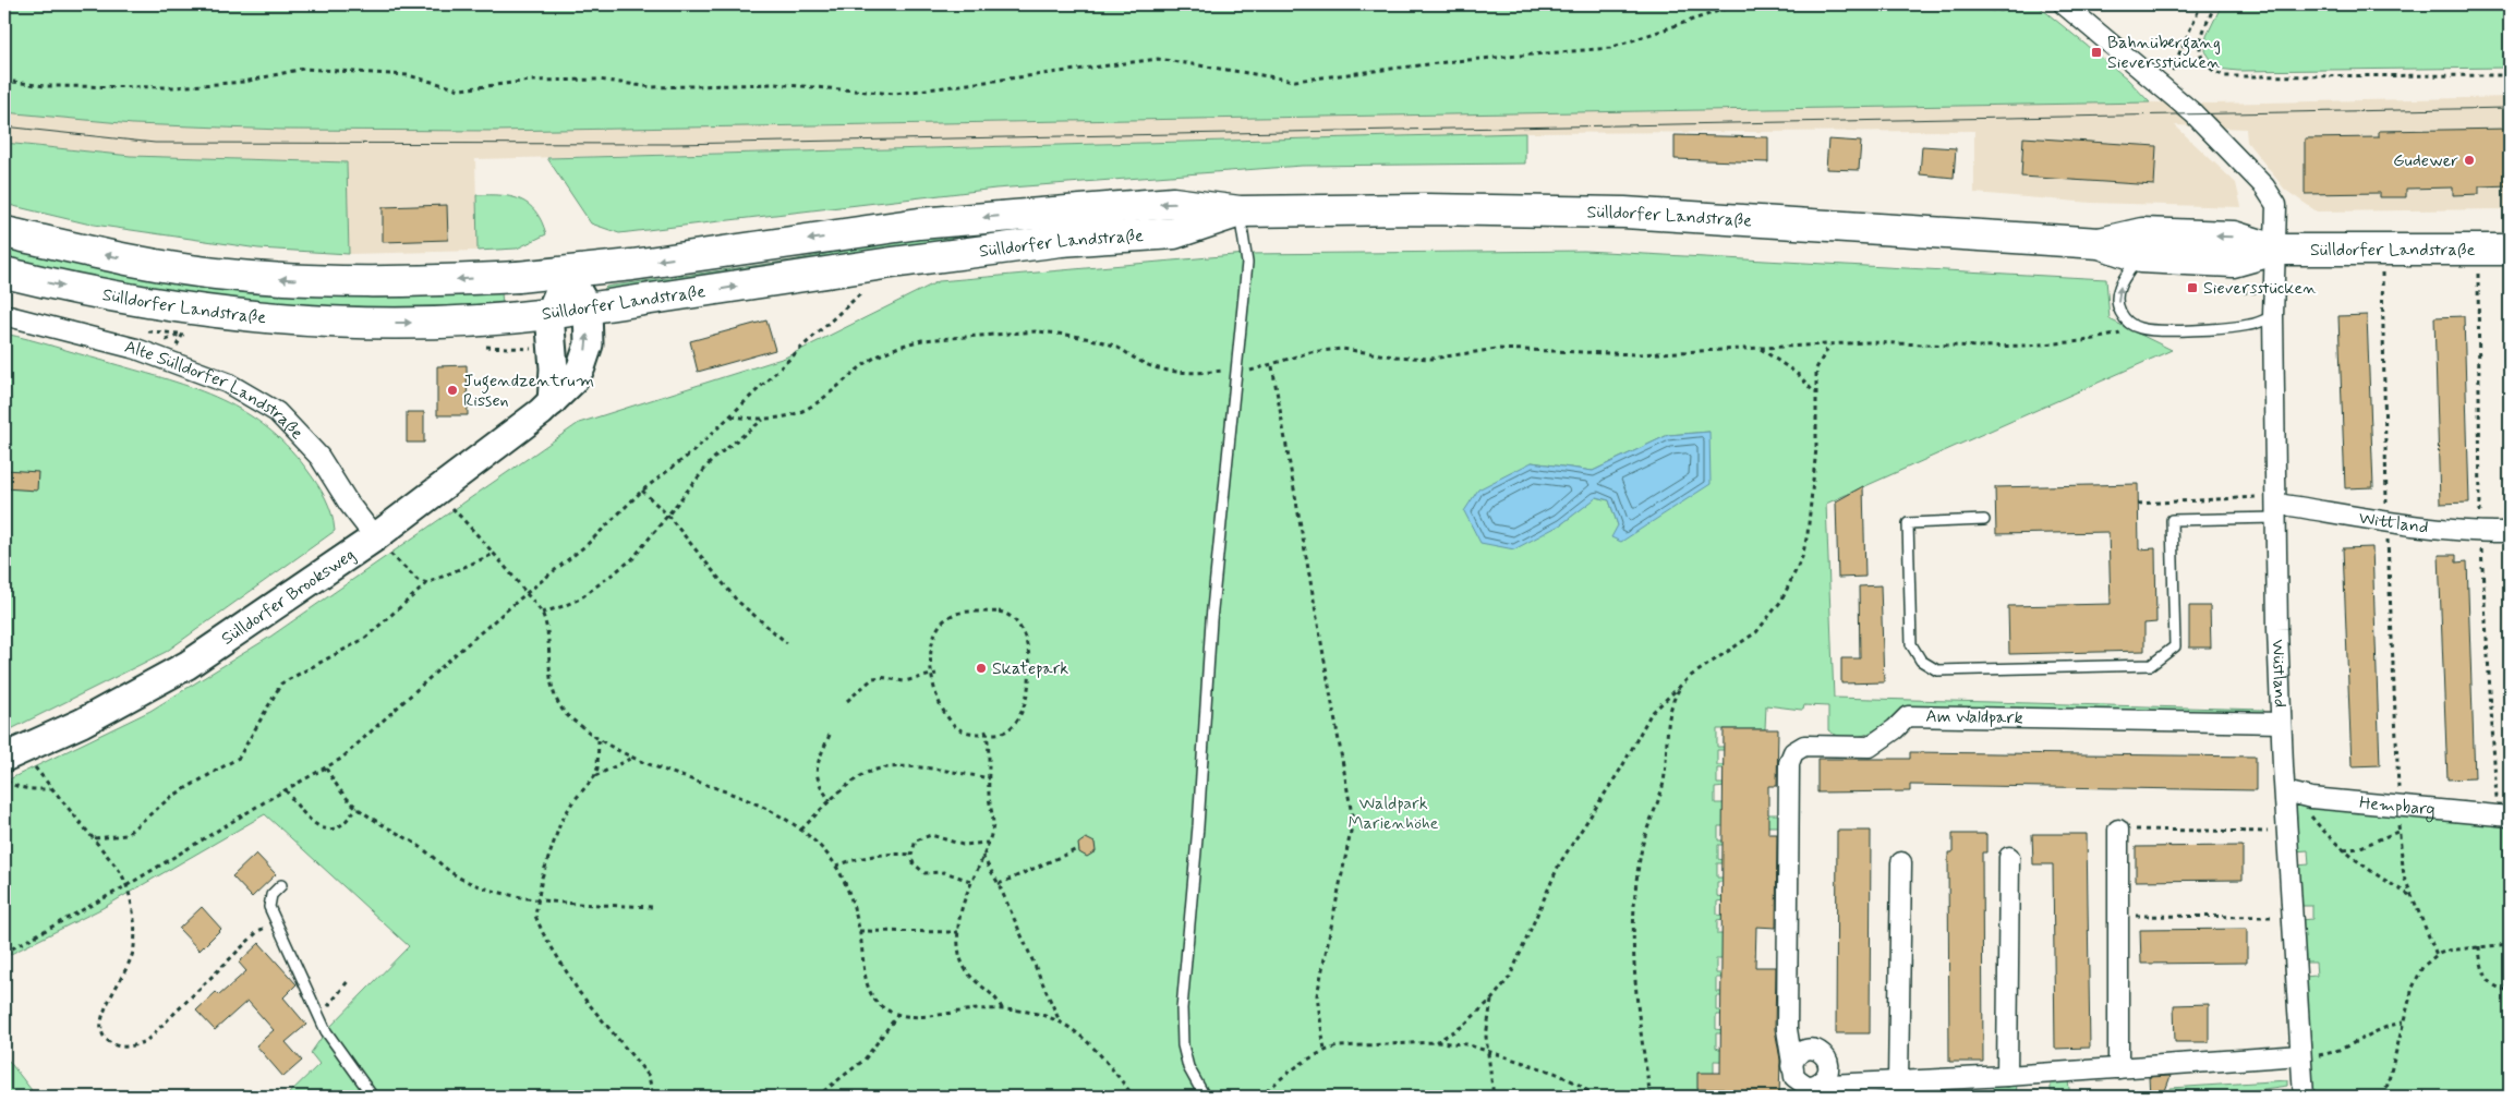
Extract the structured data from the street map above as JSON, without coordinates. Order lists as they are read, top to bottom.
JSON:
{
  "streets": {
    "main road": ["Sülldorfer Landstraße", "Sülldorfer Brooksweg"],
    "street": [
      "Alte Sülldorfer Landstraße",
      "Wittland",
      "Wüstland",
      "Am Waldpark",
      "Hempbarg"
    ]
  },
  "crossings": [
    ["Sülldorfer Landstraße", "Sülldorfer Brooksweg"],
    ["Sülldorfer Landstraße", "Wüstland"],
    ["Alte Sülldorfer Landstraße", "Sülldorfer Brooksweg"],
    ["Wittland", "Wüstland"],
    ["Wüstland", "Am Waldpark"],
    ["Wüstland", "Hempbarg"]
  ],
  "parks": ["Waldpark Marienhöhe"],
  "places": {
    "transit": ["Bahnübergang Sieversstücken", "Sieversstücken"],
    "other": ["Gudewer", "Jugendzentrum Rissen", "Skatepark"]
  }
}
